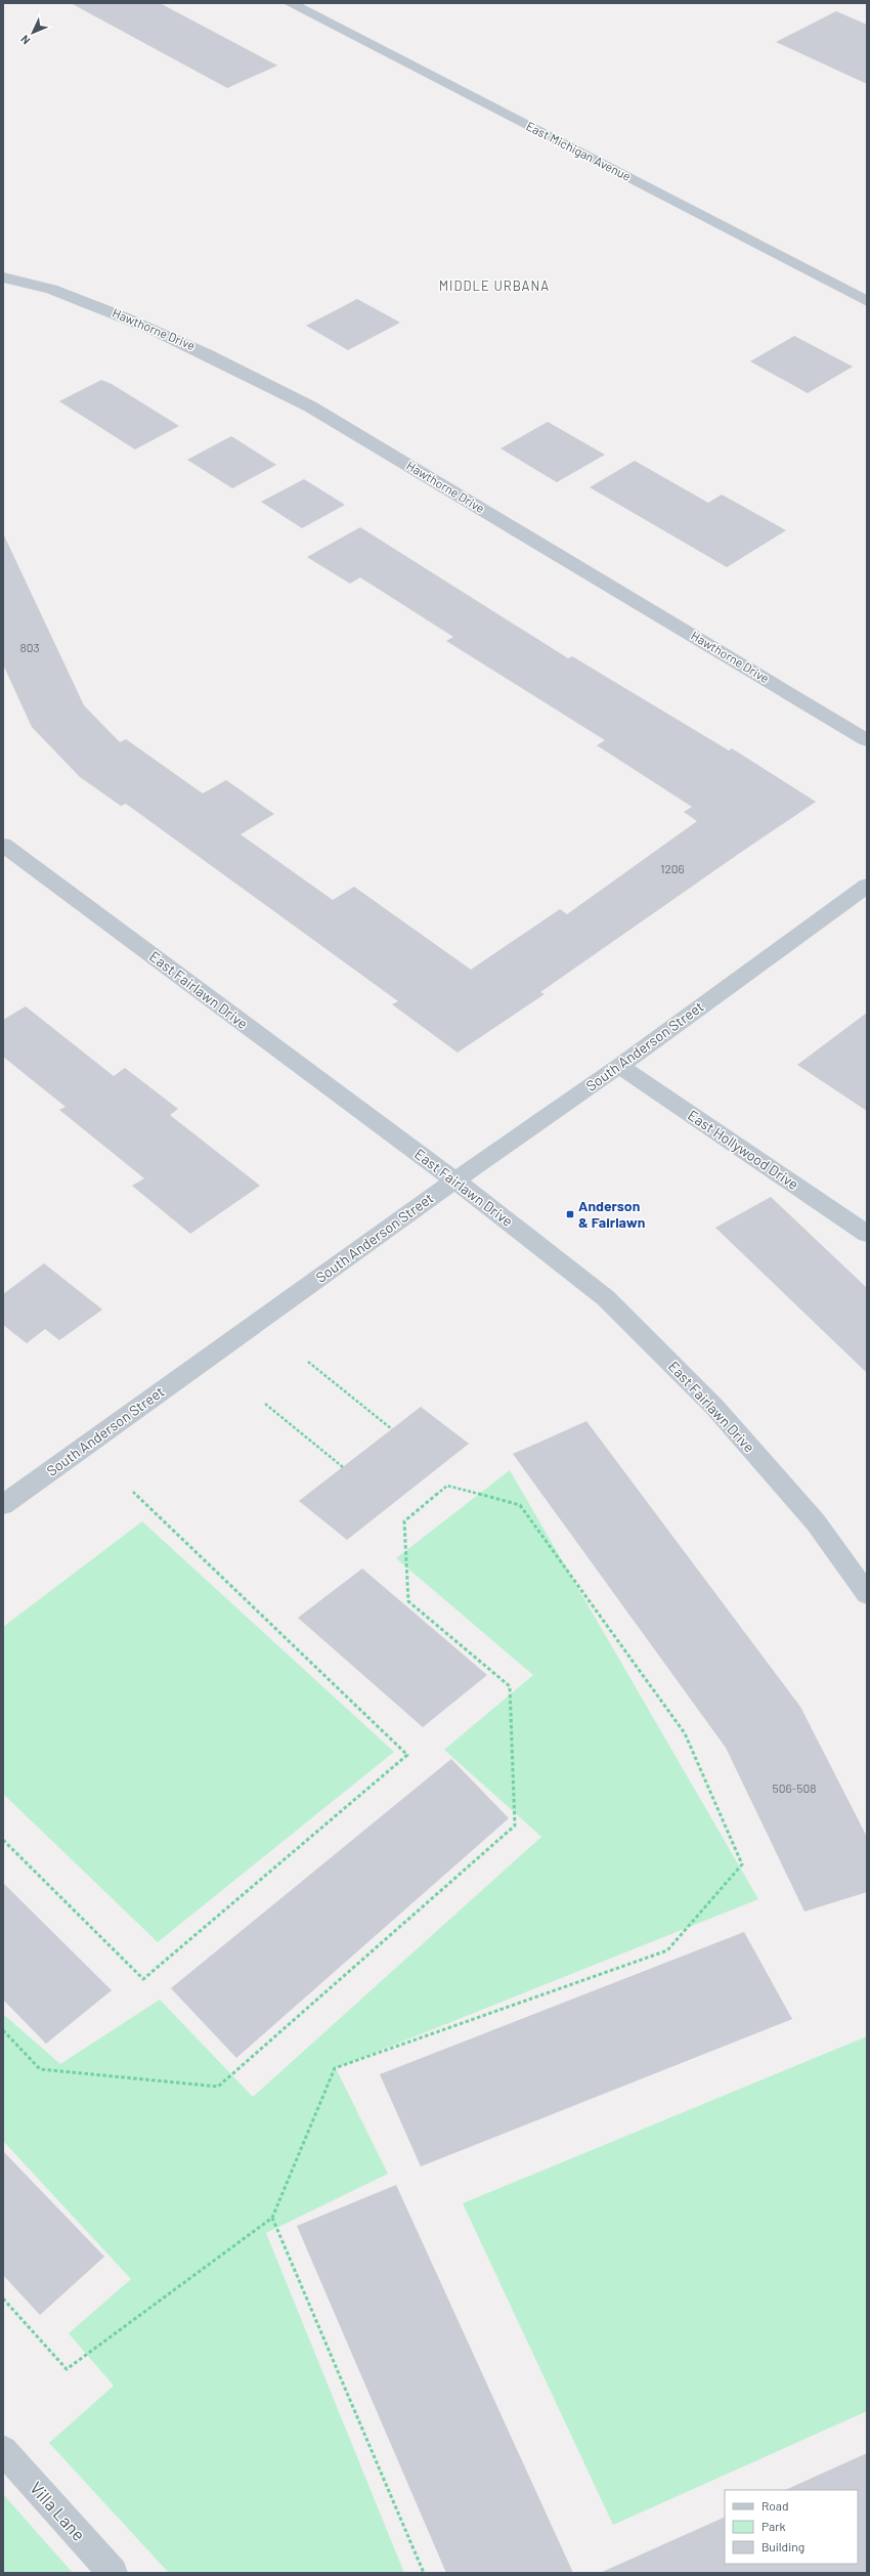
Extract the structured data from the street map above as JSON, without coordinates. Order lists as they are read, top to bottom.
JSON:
{
  "streets": {
    "street": [
      "East Michigan Avenue",
      "Hawthorne Drive",
      "East Fairlawn Drive",
      "South Anderson Street",
      "East Hollywood Drive",
      "Villa Lane"
    ]
  },
  "crossings": [
    ["East Fairlawn Drive", "South Anderson Street"],
    ["South Anderson Street", "East Hollywood Drive"]
  ],
  "districts": ["MIDDLE URBANA"],
  "places": {
    "transit": ["Anderson & Fairlawn"]
  },
  "house_numbers": ["803", "1206", "506-508"],
  "legend": ["Road", "Park", "Building"],
  "north": "bottom left"
}
